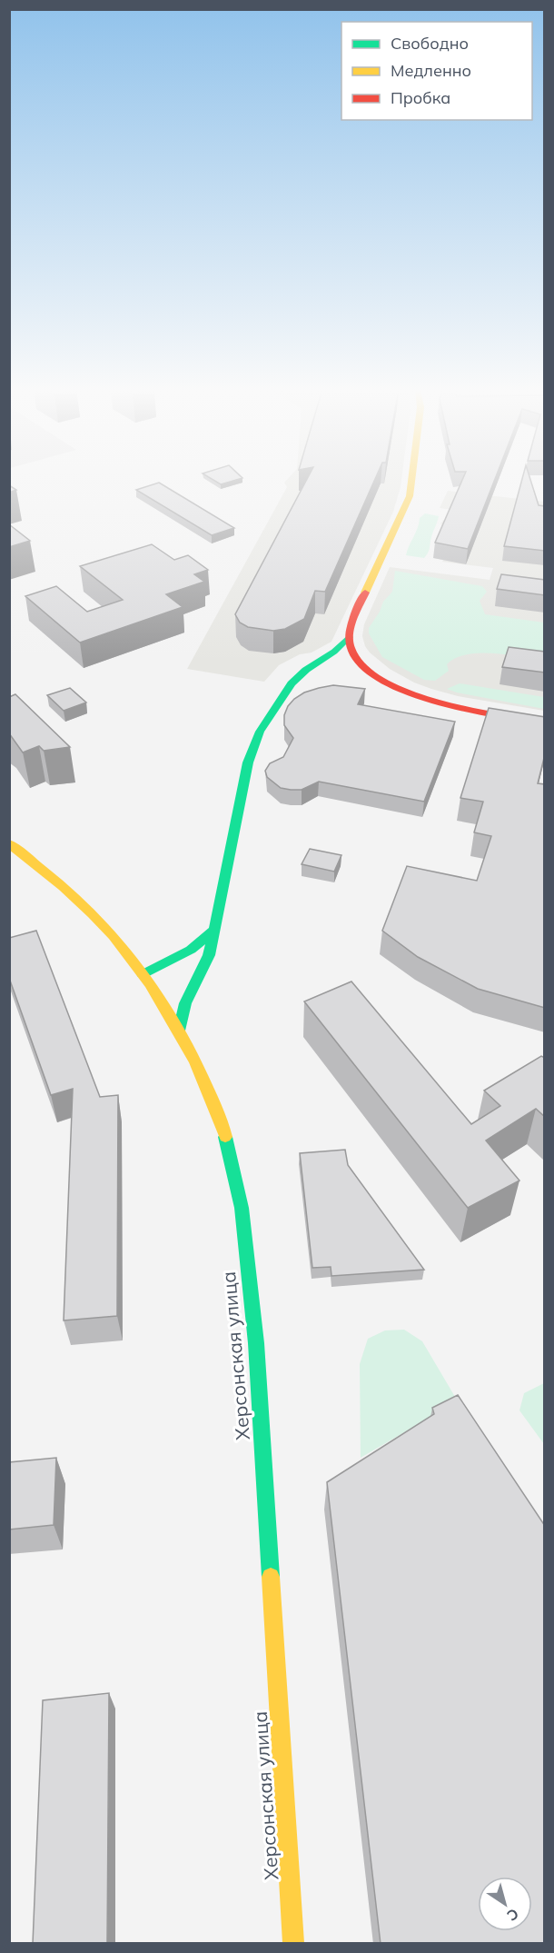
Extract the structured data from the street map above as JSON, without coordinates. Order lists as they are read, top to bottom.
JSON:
{
  "streets": {
    "street": ["Херсонская улица"]
  },
  "legend": ["Свободно", "Медленно", "Пробка"],
  "north": "bottom right"
}
